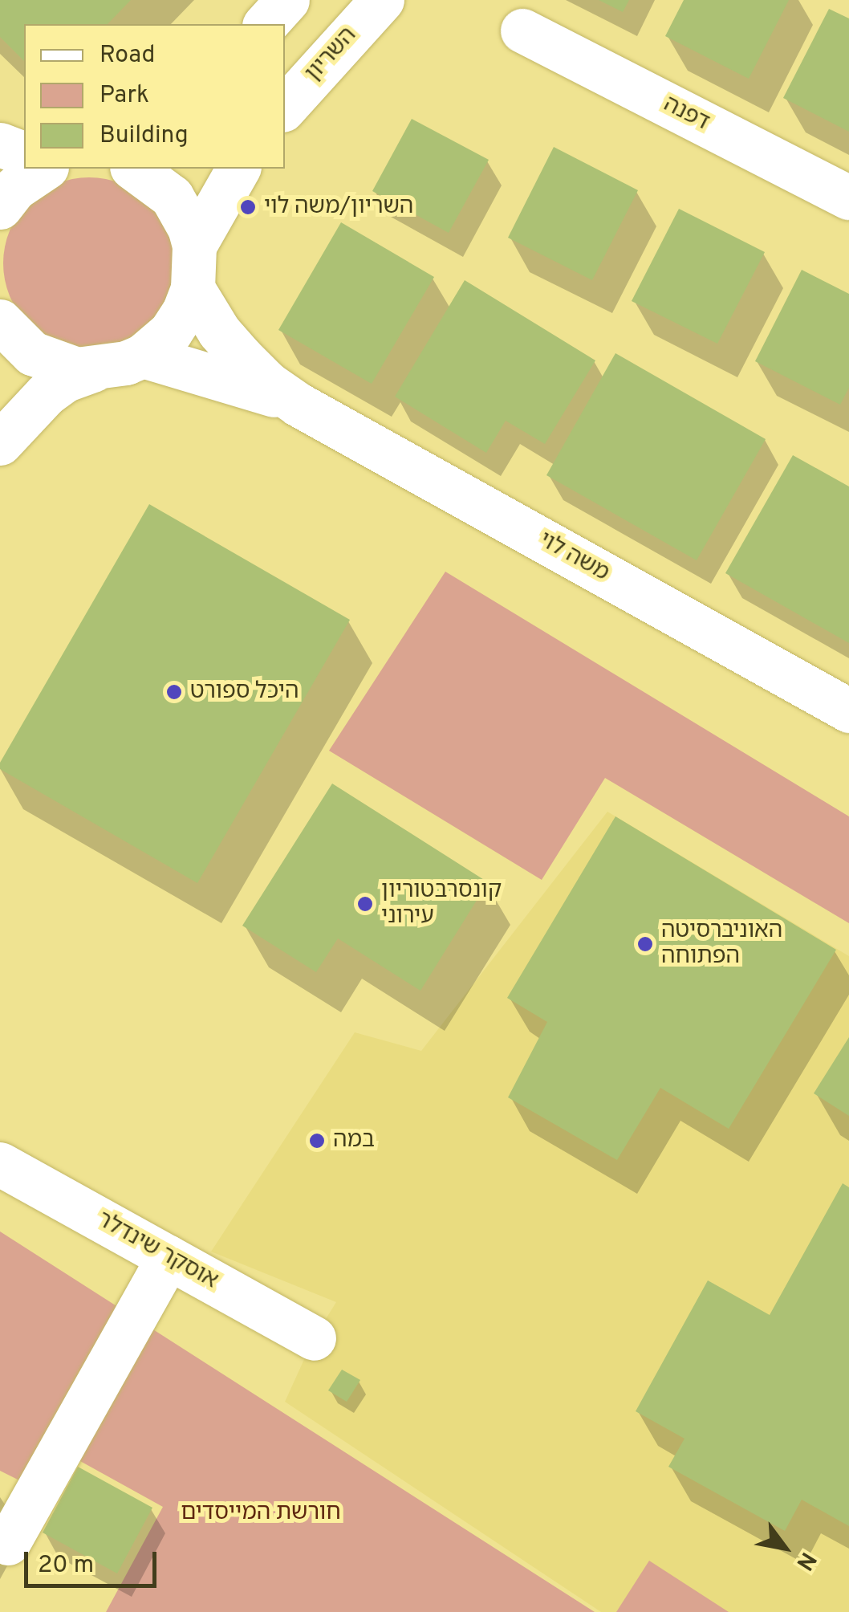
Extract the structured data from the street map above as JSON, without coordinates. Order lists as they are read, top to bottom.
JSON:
{
  "streets": {
    "street": [
      "השריון",
      "דפנה",
      "משה לוי",
      "אוסקר שינדלר"
    ]
  },
  "parks": ["חורשת המייסדים"],
  "places": [
    "השריון/משה לוי",
    "היכל ספורט",
    "קונסרבטוריון עירוני",
    "האוניברסיטה הפתוחה",
    "במה"
  ],
  "legend": ["Road", "Park", "Building"],
  "scale_bar": "20 m",
  "north": "bottom right"
}
